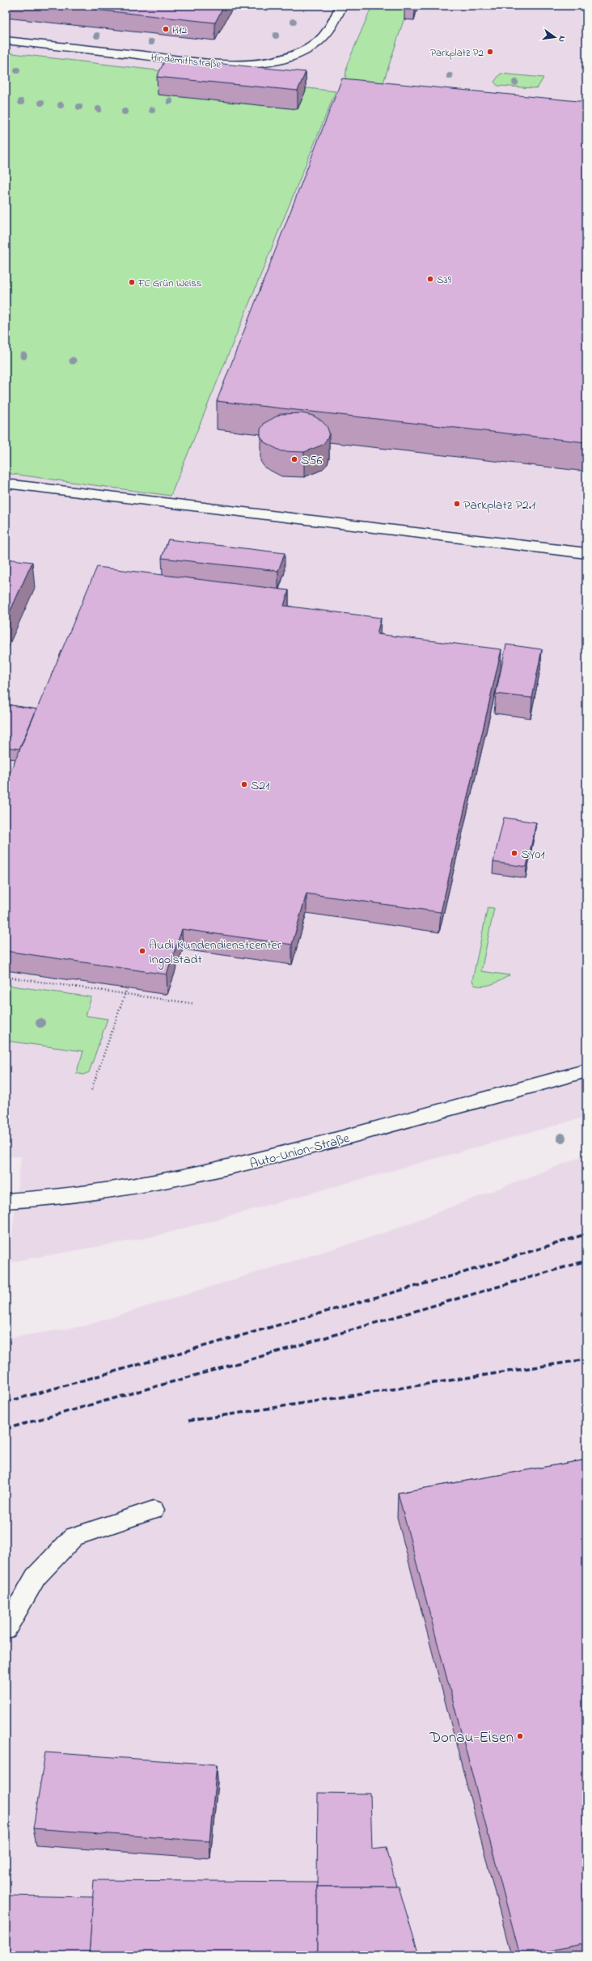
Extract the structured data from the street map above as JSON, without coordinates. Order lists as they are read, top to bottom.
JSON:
{
  "streets": {
    "street": ["Hindemithstraße", "Auto-Union-Straße"]
  },
  "places": [
    "H12",
    "Parkplatz P2",
    "S39",
    "FC Grün Weiss",
    "S56",
    "Parkplatz P2.1",
    "S21",
    "SY01",
    "Audi Kundendienstcenter Ingolstadt",
    "Donau-Eisen"
  ],
  "north": "right"
}
